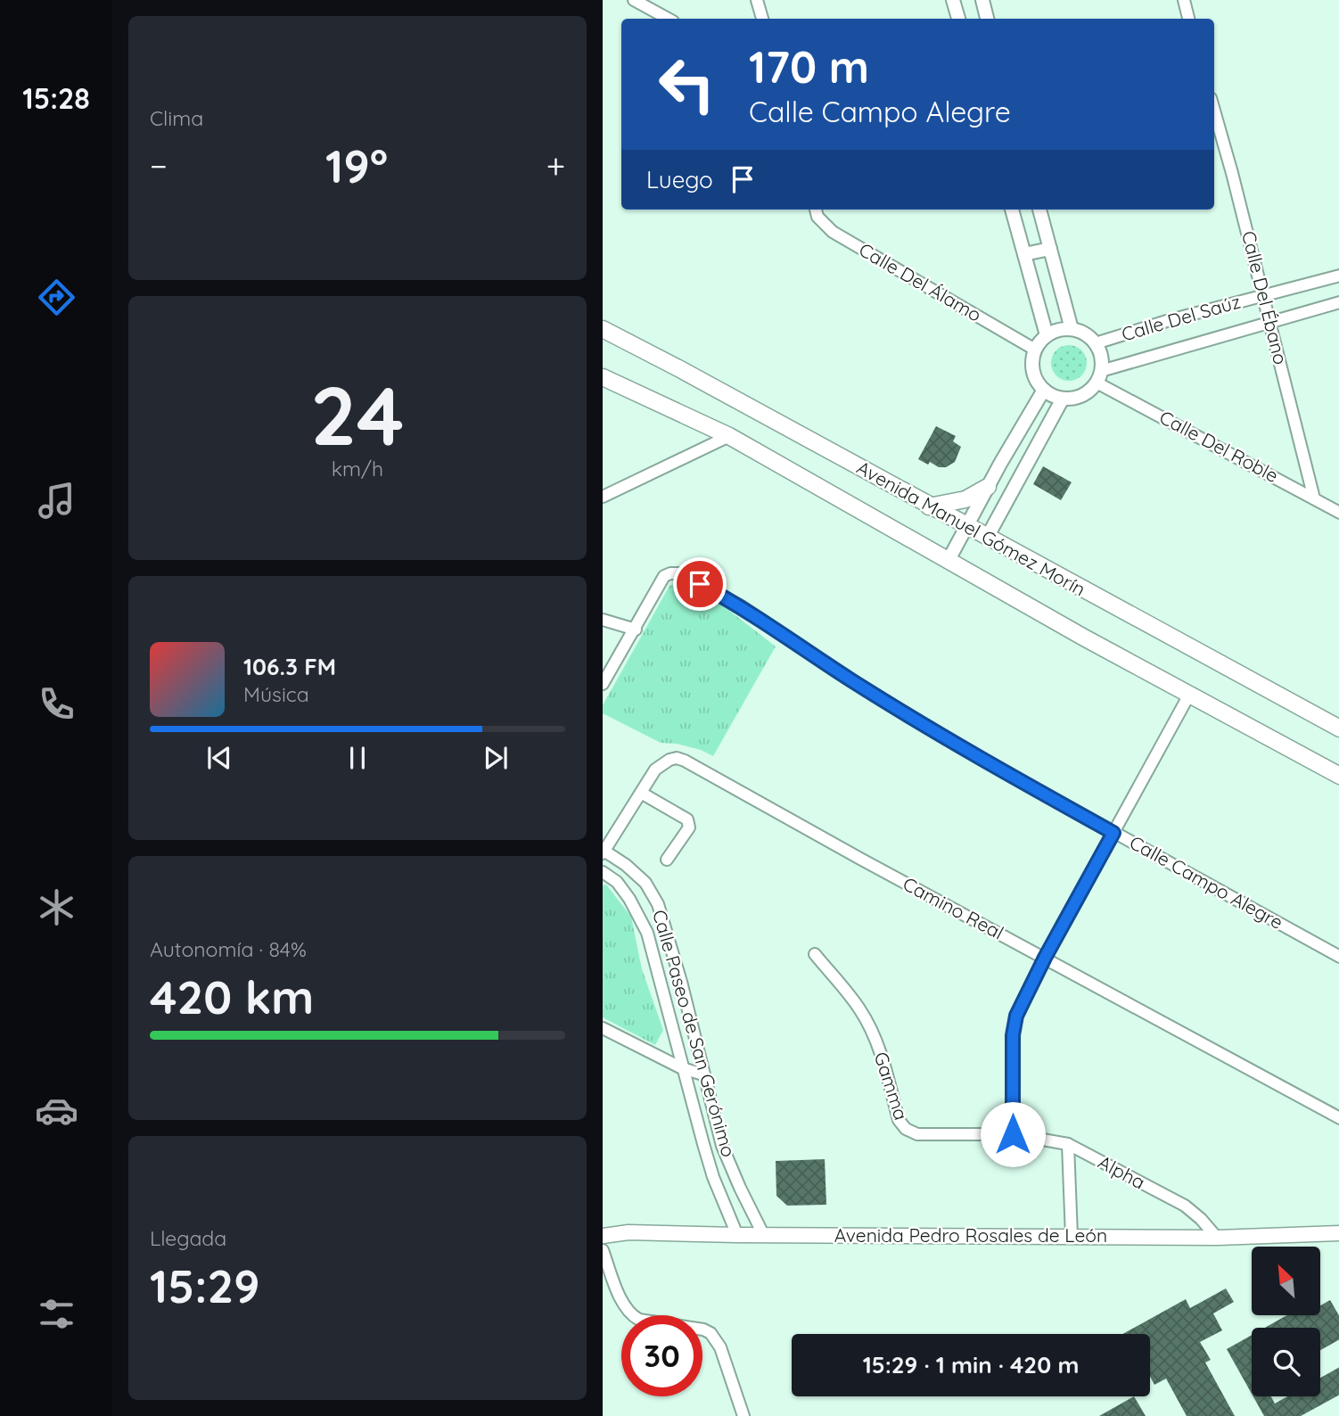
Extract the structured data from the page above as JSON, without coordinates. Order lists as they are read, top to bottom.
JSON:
{
  "streets": {
    "main road": ["Avenida Manuel Gómez Morín", "Avenida Pedro Rosales de León"],
    "street": [
      "Calle Del Álamo",
      "Calle Del Ébano",
      "Calle Del Saúz",
      "Calle Del Roble",
      "Calle Campo Alegre",
      "Camino Real",
      "Calle Paseo de San Gerónimo",
      "Gamma",
      "Alpha"
    ]
  },
  "crossings": [
    ["Calle Del Álamo", "Calle Del Saúz"],
    ["Calle Del Álamo", "Calle Del Roble"],
    ["Calle Del Ébano", "Calle Del Saúz"],
    ["Calle Del Ébano", "Calle Del Roble"],
    ["Calle Del Saúz", "Calle Del Roble"],
    ["Camino Real", "Calle Paseo de San Gerónimo"],
    ["Calle Paseo de San Gerónimo", "Avenida Pedro Rosales de León"],
    ["Gamma", "Alpha"],
    ["Alpha", "Avenida Pedro Rosales de León"]
  ],
  "north": "top left",
  "page": {
    "tabs": "15:28",
    "tile": [
      "Clima",
      ["24", "km/h"],
      ["Autonomía · 84%", "420 km"],
      ["Llegada", "15:29"]
    ],
    "turn": ["170 m", "Calle Campo Alegre"],
    "heat": ["−", "19°", "+"],
    "then": "Luego",
    "song": ["106.3 FM", "Música"],
    "limit": "30",
    "trip": "15:29 · 1 min · 420 m"
  }
}
